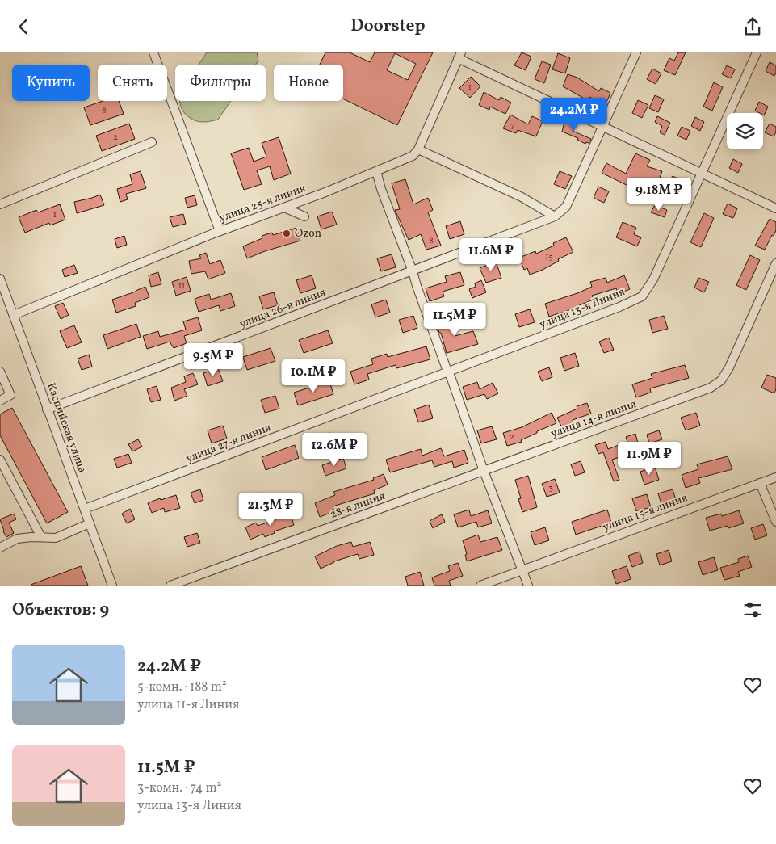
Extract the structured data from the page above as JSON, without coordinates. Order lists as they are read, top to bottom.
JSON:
{
  "streets": {
    "street": [
      "улица 25-я линия",
      "улица 26-я линия",
      "улица 13-я Линия",
      "улица 14-я линия",
      "Каспийская улица",
      "улица 27-я линия",
      "28-я линия",
      "улица 15-я линия"
    ]
  },
  "crossings": [
    ["улица 25-я линия", "Каспийская улица"],
    ["улица 26-я линия", "Каспийская улица"],
    ["улица 13-я Линия", "улица 27-я линия"],
    ["улица 14-я линия", "28-я линия"],
    ["Каспийская улица", "улица 27-я линия"]
  ],
  "places": ["Ozon"],
  "house_numbers": [
    "1",
    "8",
    "7",
    "2",
    "1",
    "8",
    "15",
    "11",
    "2",
    "3"
  ],
  "page": {
    "header": "Doorstep",
    "chip": [
      "Купить",
      "Снять",
      "Фильтры",
      "Новое"
    ],
    "price": [
      "24.2M ₽",
      "9.18M ₽",
      "11.6M ₽",
      "11.5M ₽",
      "9.5M ₽",
      "10.1M ₽",
      "12.6M ₽",
      "11.9M ₽",
      "21.3M ₽"
    ],
    "heading": "Объектов: 9",
    "list": [
      {
        "name": "24.2M ₽",
        "note": "5-комн. · 188 m² · улица 11-я Линия"
      },
      {
        "name": "11.5M ₽",
        "note": "3-комн. · 74 m² · улица 13-я Линия"
      }
    ]
  }
}
